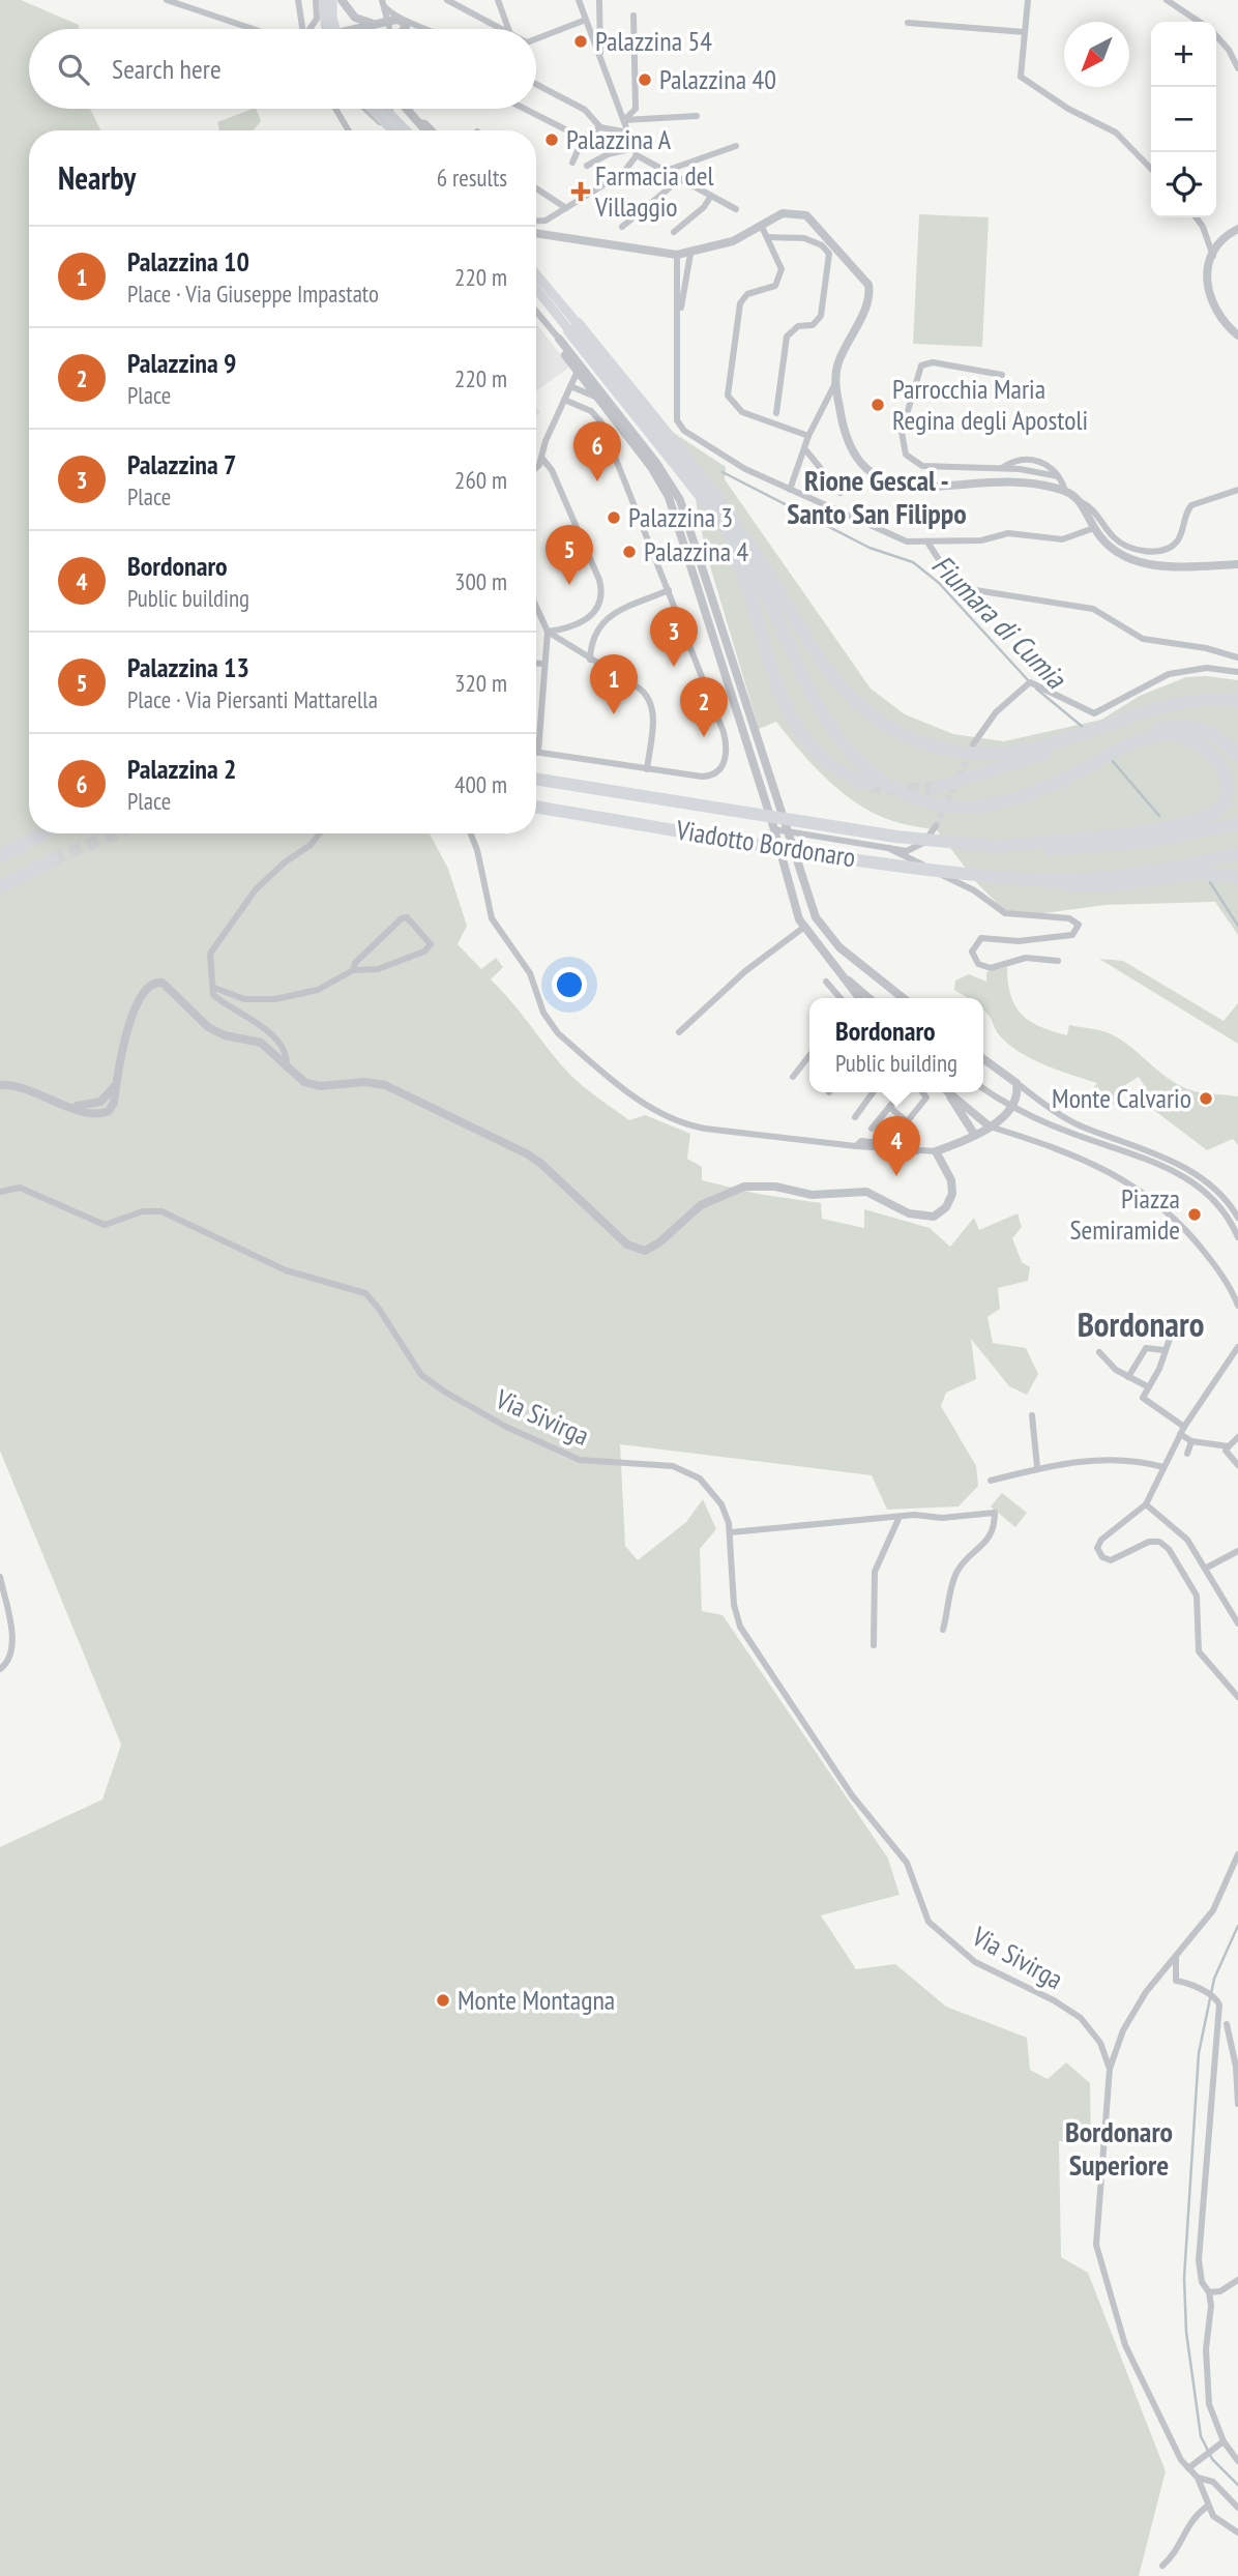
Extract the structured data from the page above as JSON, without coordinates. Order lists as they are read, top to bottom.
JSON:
{
  "streets": {
    "highway": ["Viadotto Bordonaro"],
    "street": ["Via Sivirga"]
  },
  "districts": ["Rione Gescal - Santo San Filippo", "Bordonaro", "Bordonaro Superiore"],
  "water": ["Fiumara di Cumia"],
  "places": {
    "other": [
      "Palazzina 54",
      "Palazzina 40",
      "Palazzina A",
      "Parrocchia Maria Regina degli Apostoli",
      "Palazzina 3",
      "Palazzina 4",
      "Monte Calvario",
      "Piazza Semiramide",
      "Monte Montagna"
    ],
    "health": ["Farmacia del Villaggio"]
  },
  "north": "bottom left",
  "page": {
    "map_buttons": ["+", "−"],
    "search": "Search here",
    "heading": ["Nearby", "6 results"],
    "list": [
      {
        "mark": "1",
        "name": "Palazzina 10",
        "note": "Place · Via Giuseppe Impastato",
        "value": "220 m"
      },
      {
        "mark": "2",
        "name": "Palazzina 9",
        "note": "Place",
        "value": "220 m"
      },
      {
        "mark": "3",
        "name": "Palazzina 7",
        "note": "Place",
        "value": "260 m"
      },
      {
        "mark": "4",
        "name": "Bordonaro",
        "note": "Public building",
        "value": "300 m"
      },
      {
        "mark": "5",
        "name": "Palazzina 13",
        "note": "Place · Via Piersanti Mattarella",
        "value": "320 m"
      },
      {
        "mark": "6",
        "name": "Palazzina 2",
        "note": "Place",
        "value": "400 m"
      }
    ],
    "pins": [
      "6",
      "5",
      "3",
      "1",
      "2",
      "4"
    ],
    "popup": ["Bordonaro", "Public building"]
  }
}
